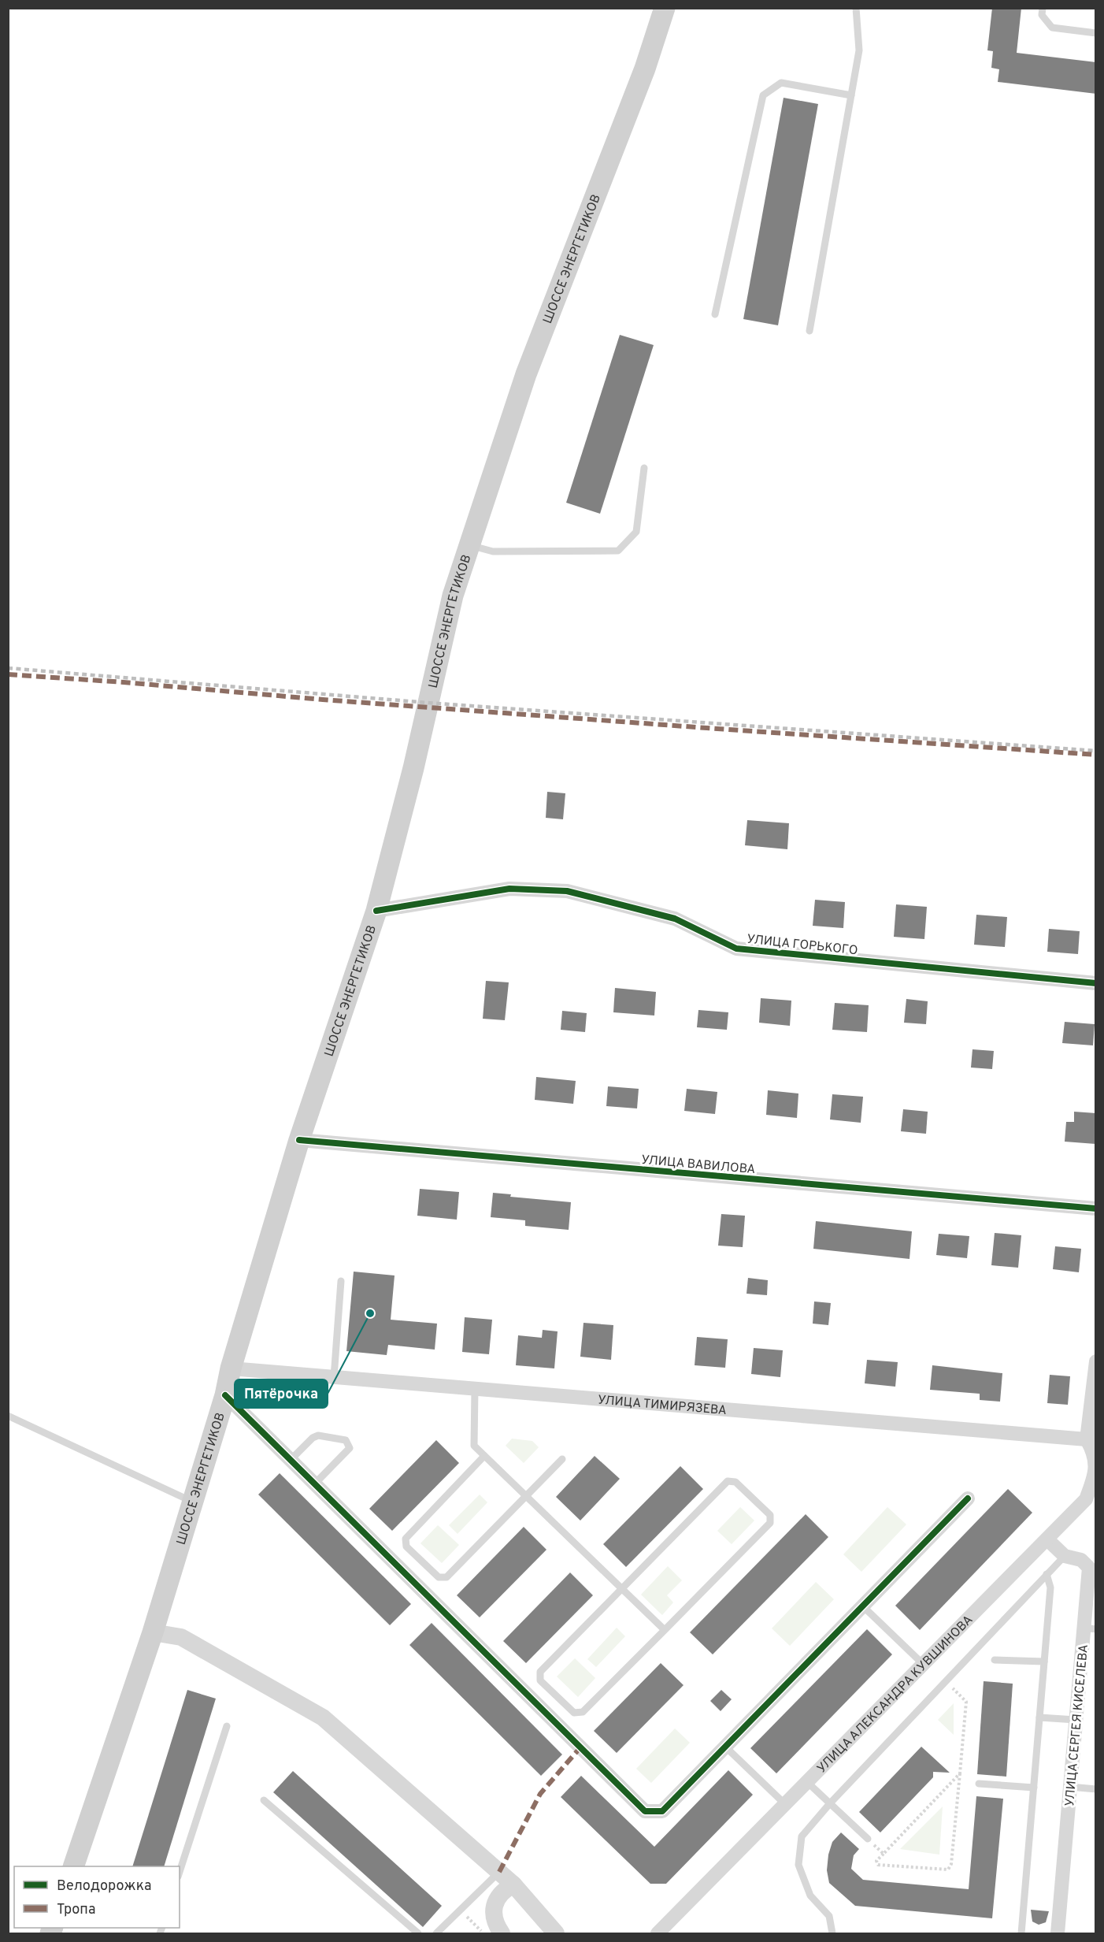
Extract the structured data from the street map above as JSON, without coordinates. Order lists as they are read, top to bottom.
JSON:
{
  "streets": {
    "main road": ["ШОССЕ ЭНЕРГЕТИКОВ"],
    "street": [
      "УЛИЦА ГОРЬКОГО",
      "УЛИЦА ВАВИЛОВА",
      "УЛИЦА ТИМИРЯЗЕВА",
      "УЛИЦА АЛЕКСАНДРА КУВШИНОВА",
      "УЛИЦА СЕРГЕЯ КИСЕЛЕВА"
    ]
  },
  "crossings": [
    ["ШОССЕ ЭНЕРГЕТИКОВ", "УЛИЦА ГОРЬКОГО"],
    ["ШОССЕ ЭНЕРГЕТИКОВ", "УЛИЦА ВАВИЛОВА"],
    ["ШОССЕ ЭНЕРГЕТИКОВ", "УЛИЦА ТИМИРЯЗЕВА"],
    ["УЛИЦА ТИМИРЯЗЕВА", "УЛИЦА АЛЕКСАНДРА КУВШИНОВА"],
    ["УЛИЦА АЛЕКСАНДРА КУВШИНОВА", "УЛИЦА СЕРГЕЯ КИСЕЛЕВА"]
  ],
  "places": ["Пятёрочка"],
  "legend": ["Велодорожка", "Тропа"]
}
